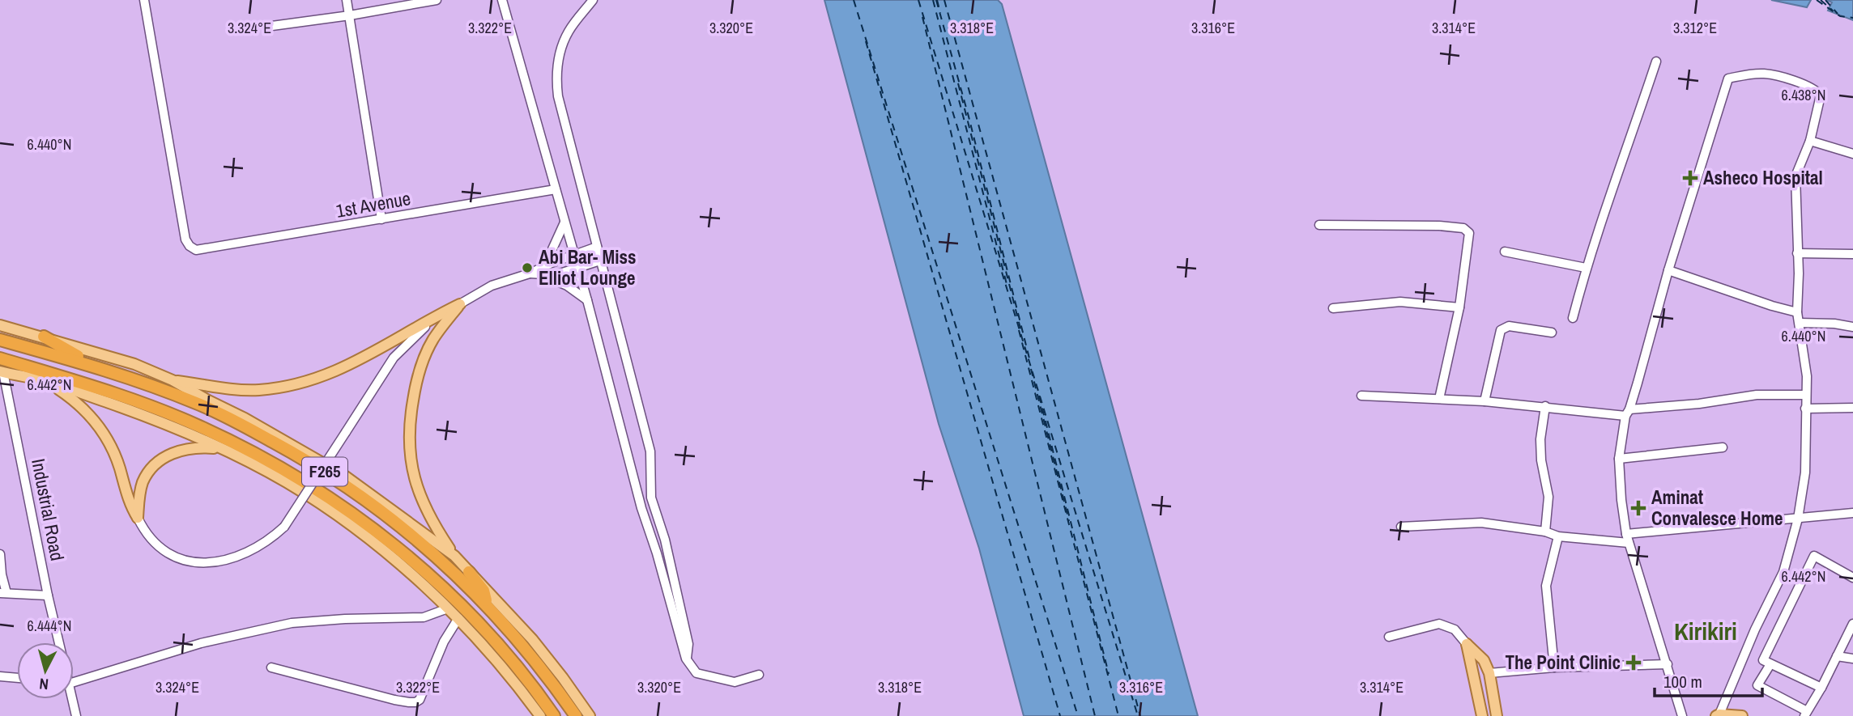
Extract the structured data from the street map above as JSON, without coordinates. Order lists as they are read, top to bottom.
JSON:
{
  "streets": {
    "highway": ["F265"],
    "street": ["1st Avenue", "Industrial Road"]
  },
  "districts": ["Kirikiri"],
  "places": {
    "health": ["Asheco Hospital", "Aminat Convalesce Home", "The Point Clinic"],
    "other": ["Abi Bar- Miss Elliot Lounge"]
  },
  "scale_bar": "100 m",
  "north": "bottom",
  "coordinates": [
    "3.324°E",
    "3.322°E",
    "3.320°E",
    "3.318°E",
    "3.316°E",
    "3.314°E",
    "3.312°E",
    "6.438°N",
    "6.440°N",
    "6.442°N",
    "6.444°N"
  ]
}
